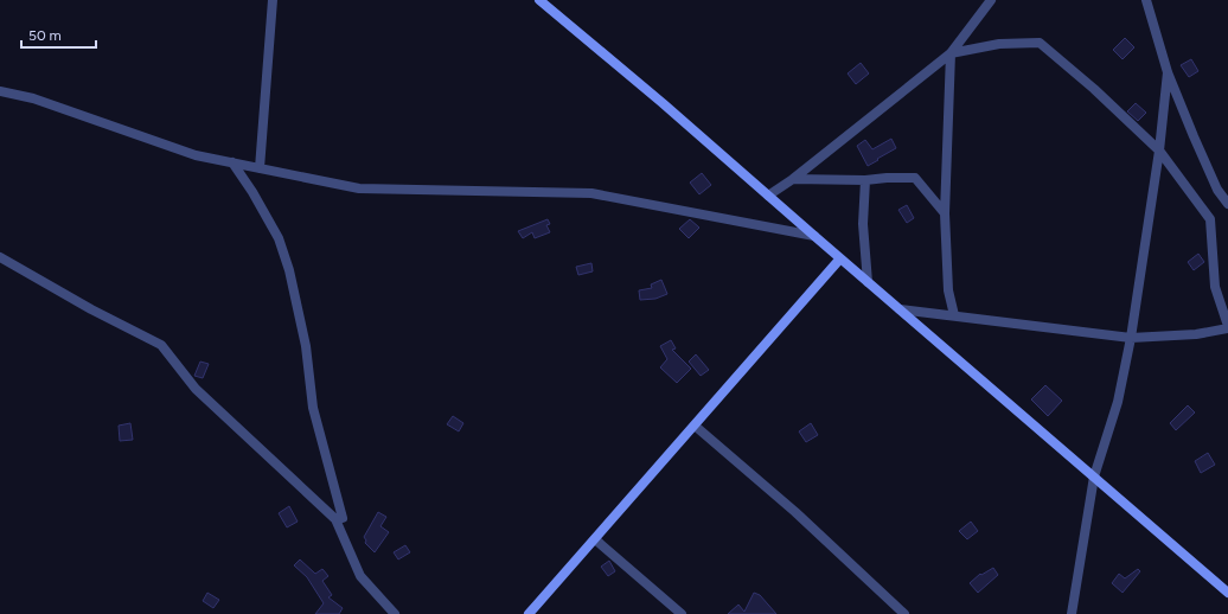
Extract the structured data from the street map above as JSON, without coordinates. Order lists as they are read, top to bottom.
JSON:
{
  "scale_bar": "50 m"
}
